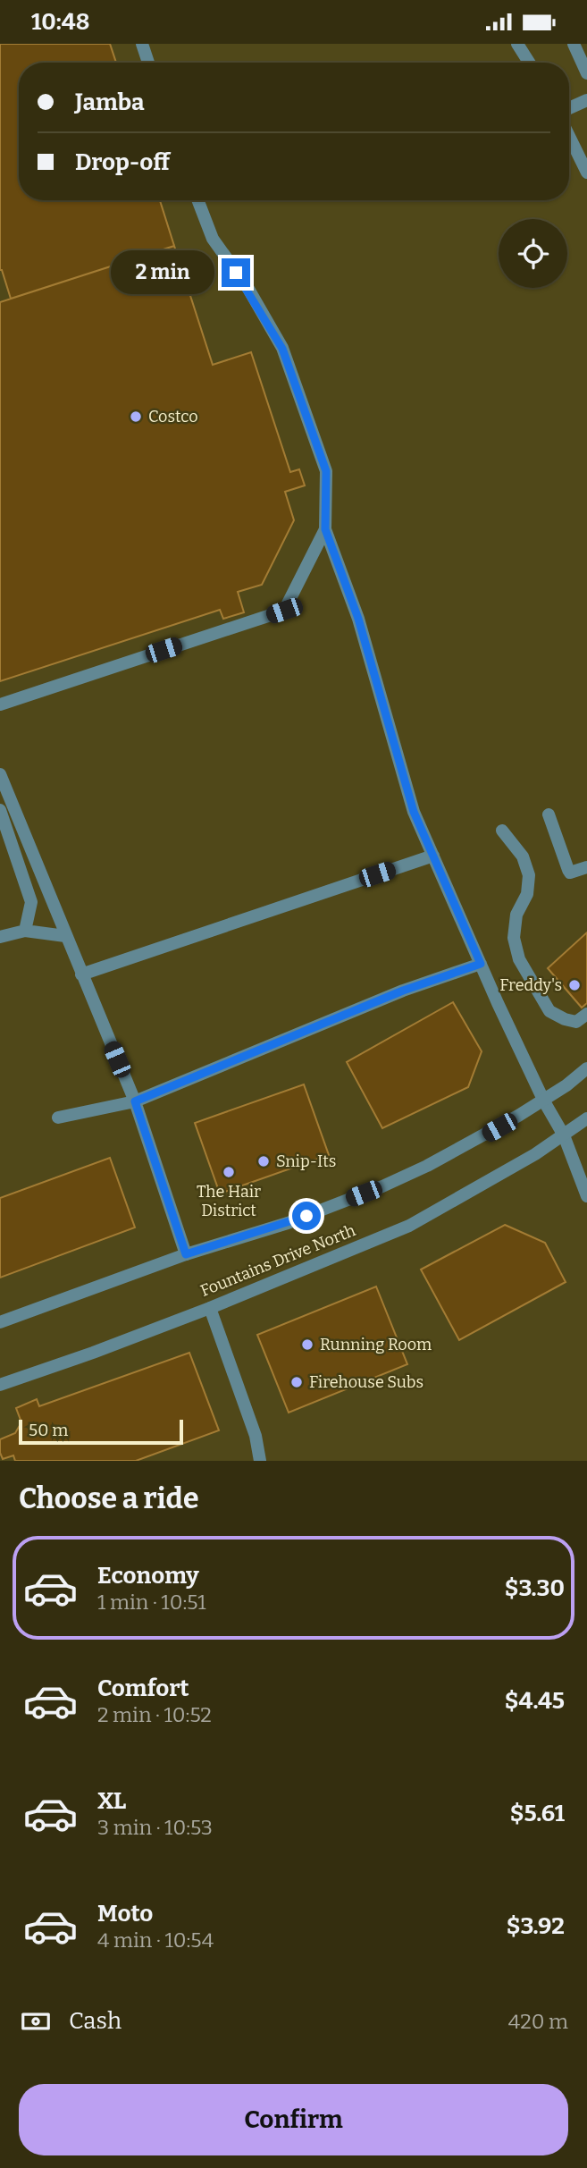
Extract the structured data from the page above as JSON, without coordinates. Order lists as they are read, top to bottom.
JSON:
{
  "streets": {
    "street": ["Fountains Drive North"]
  },
  "places": [
    "Costco",
    "Freddy's",
    "Snip-Its",
    "The Hair District",
    "Running Room",
    "Firehouse Subs"
  ],
  "scale_bar": "50 m",
  "page": {
    "status": "10:48",
    "banner": ["Jamba", "Drop-off"],
    "bubble": "2 min",
    "scale": "50 m",
    "heading": "Choose a ride",
    "list": [
      {
        "name": "Economy",
        "note": "1 min · 10:51",
        "value": "$3.30"
      },
      {
        "name": "Comfort",
        "note": "2 min · 10:52",
        "value": "$4.45"
      },
      {
        "name": "XL",
        "note": "3 min · 10:53",
        "value": "$5.61"
      },
      {
        "name": "Moto",
        "note": "4 min · 10:54",
        "value": "$3.92"
      }
    ],
    "pay": ["Cash", "420 m"],
    "buttons": "Confirm"
  }
}
